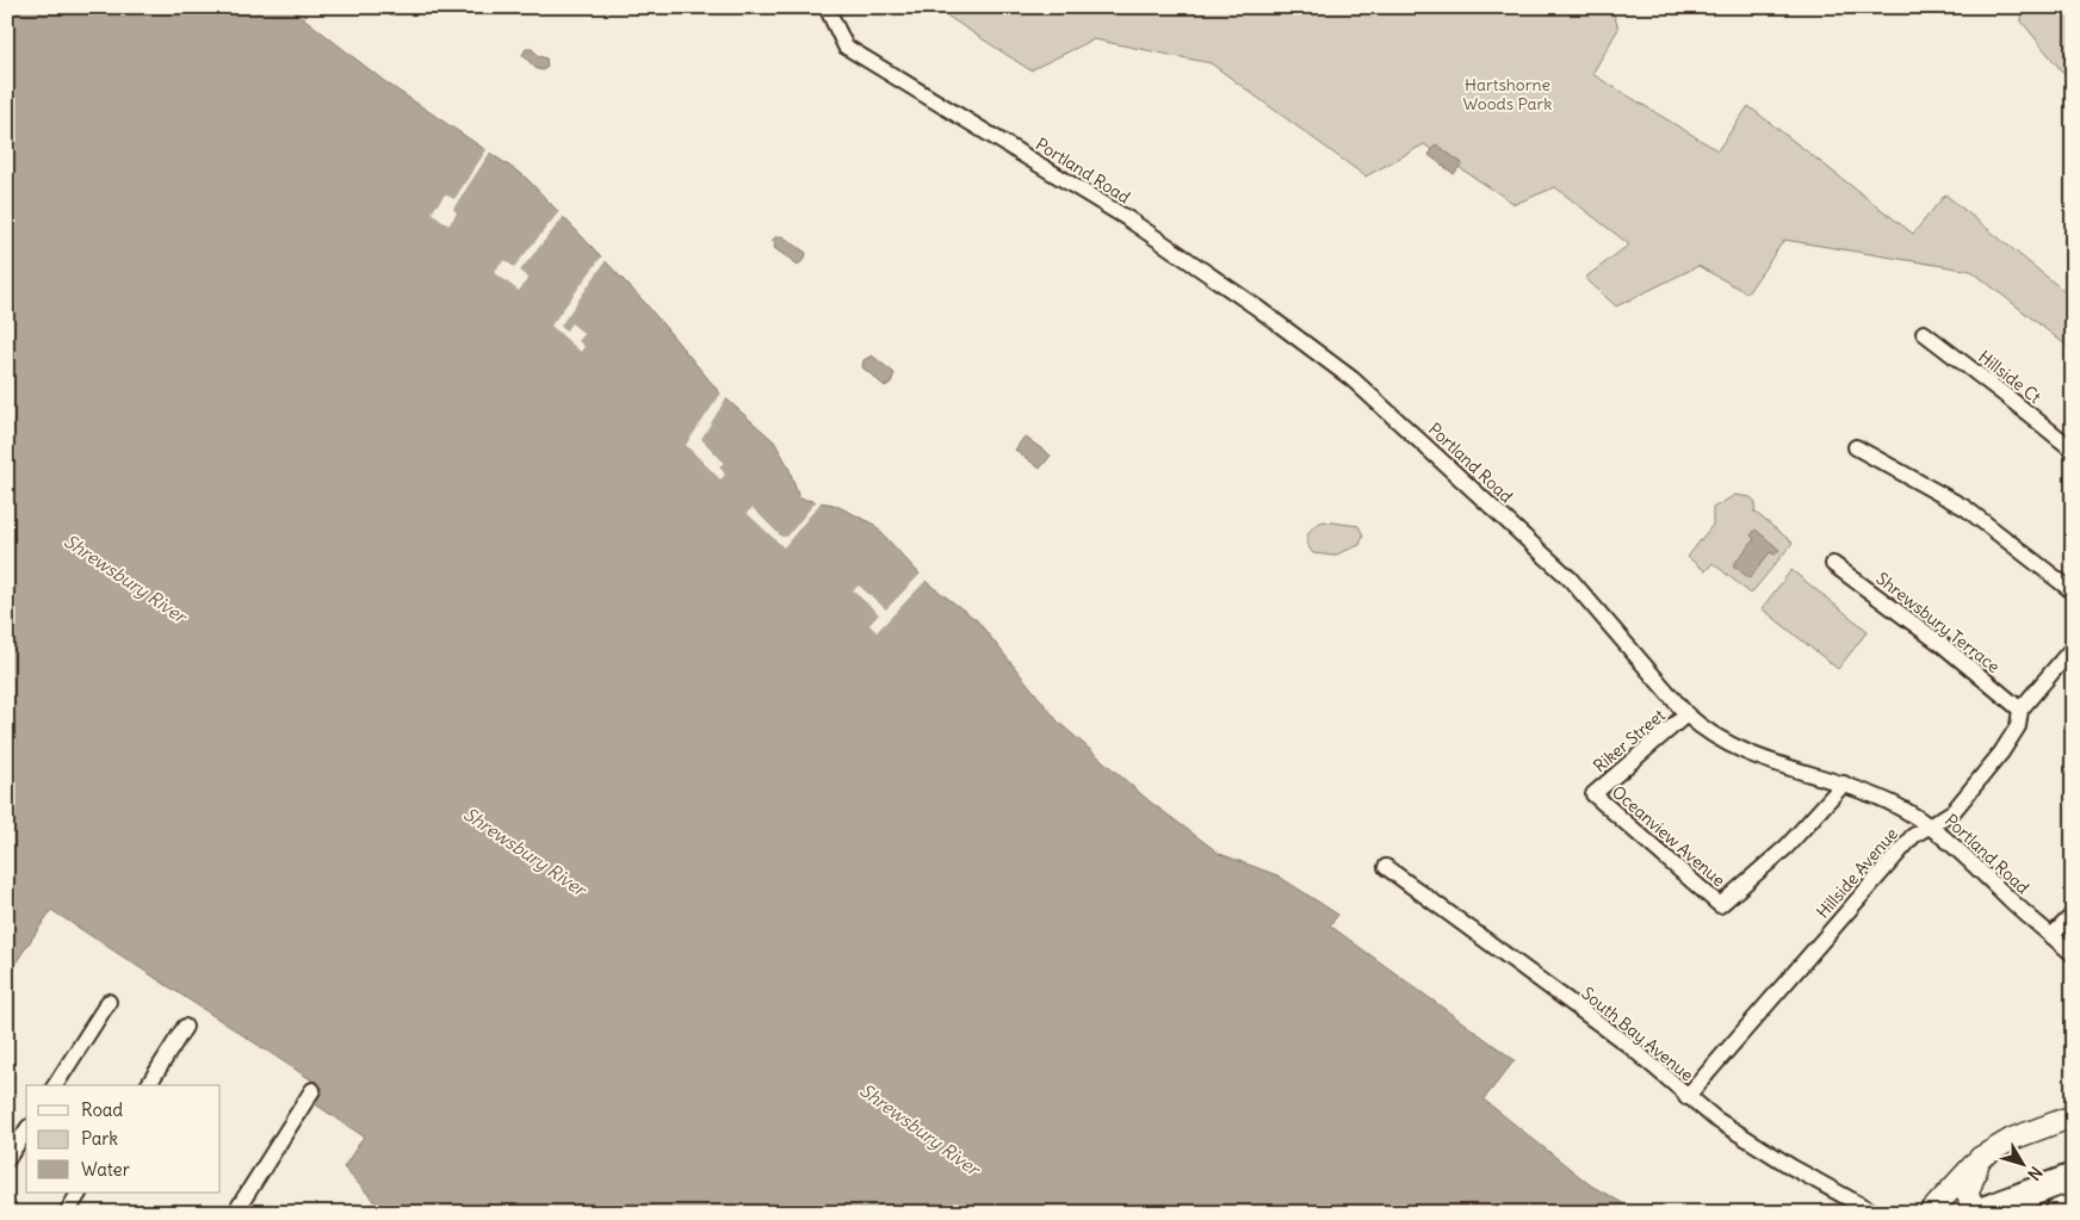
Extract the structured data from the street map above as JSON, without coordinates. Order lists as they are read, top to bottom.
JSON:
{
  "streets": {
    "street": [
      "Portland Road",
      "Hillside Ct",
      "Shrewsbury Terrace",
      "Riker Street",
      "Oceanview Avenue",
      "Hillside Avenue",
      "South Bay Avenue"
    ]
  },
  "crossings": [
    ["Portland Road", "Riker Street"],
    ["Portland Road", "Oceanview Avenue"],
    ["Portland Road", "Hillside Avenue"],
    ["Shrewsbury Terrace", "Hillside Avenue"],
    ["Riker Street", "Oceanview Avenue"],
    ["Hillside Avenue", "South Bay Avenue"]
  ],
  "water": ["Shrewsbury River"],
  "parks": ["Hartshorne Woods Park"],
  "legend": ["Road", "Park", "Water"],
  "north": "bottom right"
}
